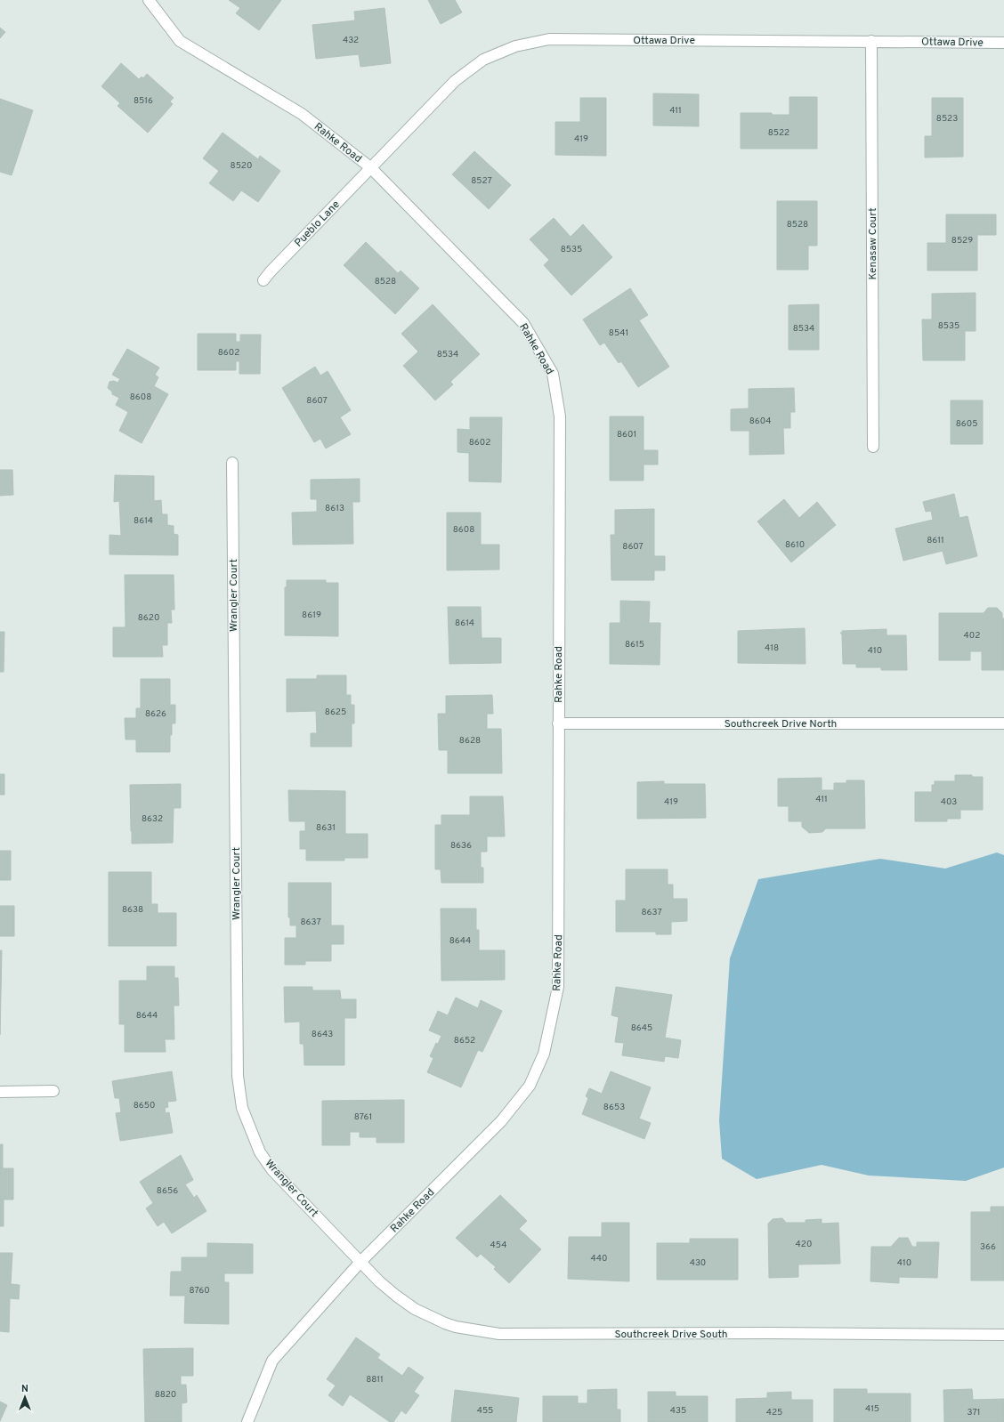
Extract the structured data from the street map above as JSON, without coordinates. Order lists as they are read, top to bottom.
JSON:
{
  "streets": {
    "street": [
      "Ottawa Drive",
      "Rahke Road",
      "Pueblo Lane",
      "Kenasaw Court",
      "Wrangler Court",
      "Southcreek Drive North",
      "Southcreek Drive South"
    ]
  },
  "crossings": [
    ["Ottawa Drive", "Rahke Road"],
    ["Ottawa Drive", "Pueblo Lane"],
    ["Ottawa Drive", "Kenasaw Court"],
    ["Rahke Road", "Pueblo Lane"],
    ["Rahke Road", "Wrangler Court"],
    ["Rahke Road", "Southcreek Drive North"],
    ["Rahke Road", "Southcreek Drive South"],
    ["Wrangler Court", "Southcreek Drive South"]
  ],
  "house_numbers": [
    "432",
    "8516",
    "411",
    "8523",
    "8522",
    "419",
    "8520",
    "8527",
    "8528",
    "8529",
    "8535",
    "8528",
    "8535",
    "8534",
    "8541",
    "8602",
    "8534",
    "8608",
    "8607",
    "8604",
    "8605",
    "8601",
    "8602",
    "8613",
    "8614",
    "8608",
    "8611",
    "8610",
    "8607",
    "8619",
    "8620",
    "8614",
    "402",
    "8615",
    "418",
    "410",
    "8625",
    "8626",
    "8628",
    "411",
    "419",
    "403",
    "8632",
    "8631",
    "8636",
    "8638",
    "8637",
    "8637",
    "8644",
    "8644",
    "8645",
    "8643",
    "8652",
    "8650",
    "8653",
    "8761",
    "8656",
    "420",
    "454",
    "366",
    "440",
    "430",
    "410",
    "8760",
    "8811",
    "8820",
    "415",
    "455",
    "435",
    "425",
    "371"
  ],
  "north": "top"
}
